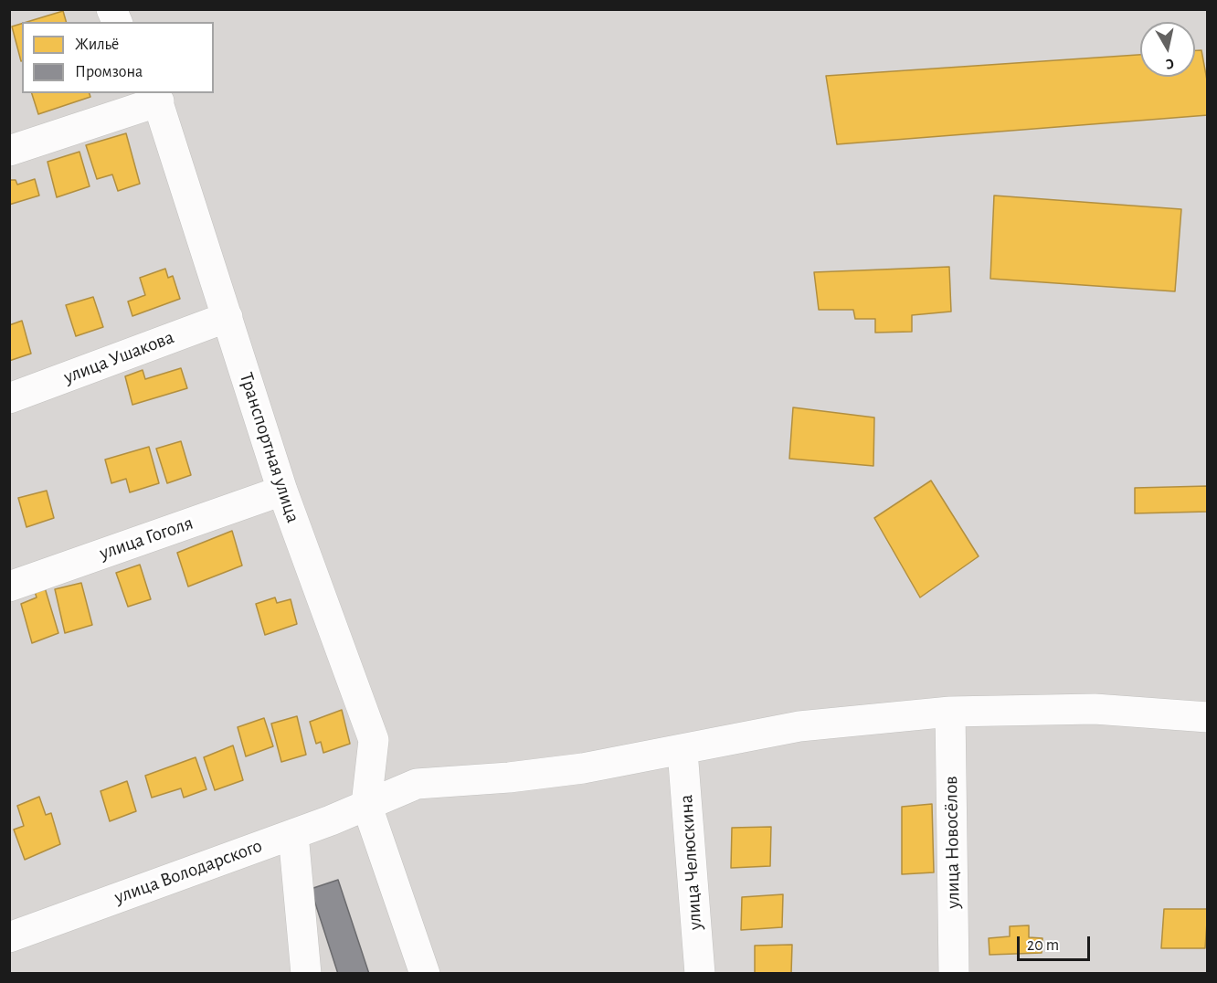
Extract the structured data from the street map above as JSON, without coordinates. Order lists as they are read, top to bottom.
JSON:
{
  "streets": {
    "street": [
      "улица Ушакова",
      "Транспортная улица",
      "улица Гоголя",
      "улица Новосёлов",
      "улица Челюскина",
      "улица Володарского"
    ]
  },
  "crossings": [
    ["улица Ушакова", "Транспортная улица"],
    ["Транспортная улица", "улица Гоголя"],
    ["Транспортная улица", "улица Володарского"],
    ["улица Новосёлов", "улица Володарского"],
    ["улица Челюскина", "улица Володарского"]
  ],
  "legend": ["Жильё", "Промзона"],
  "scale_bar": "20 m",
  "north": "bottom"
}
